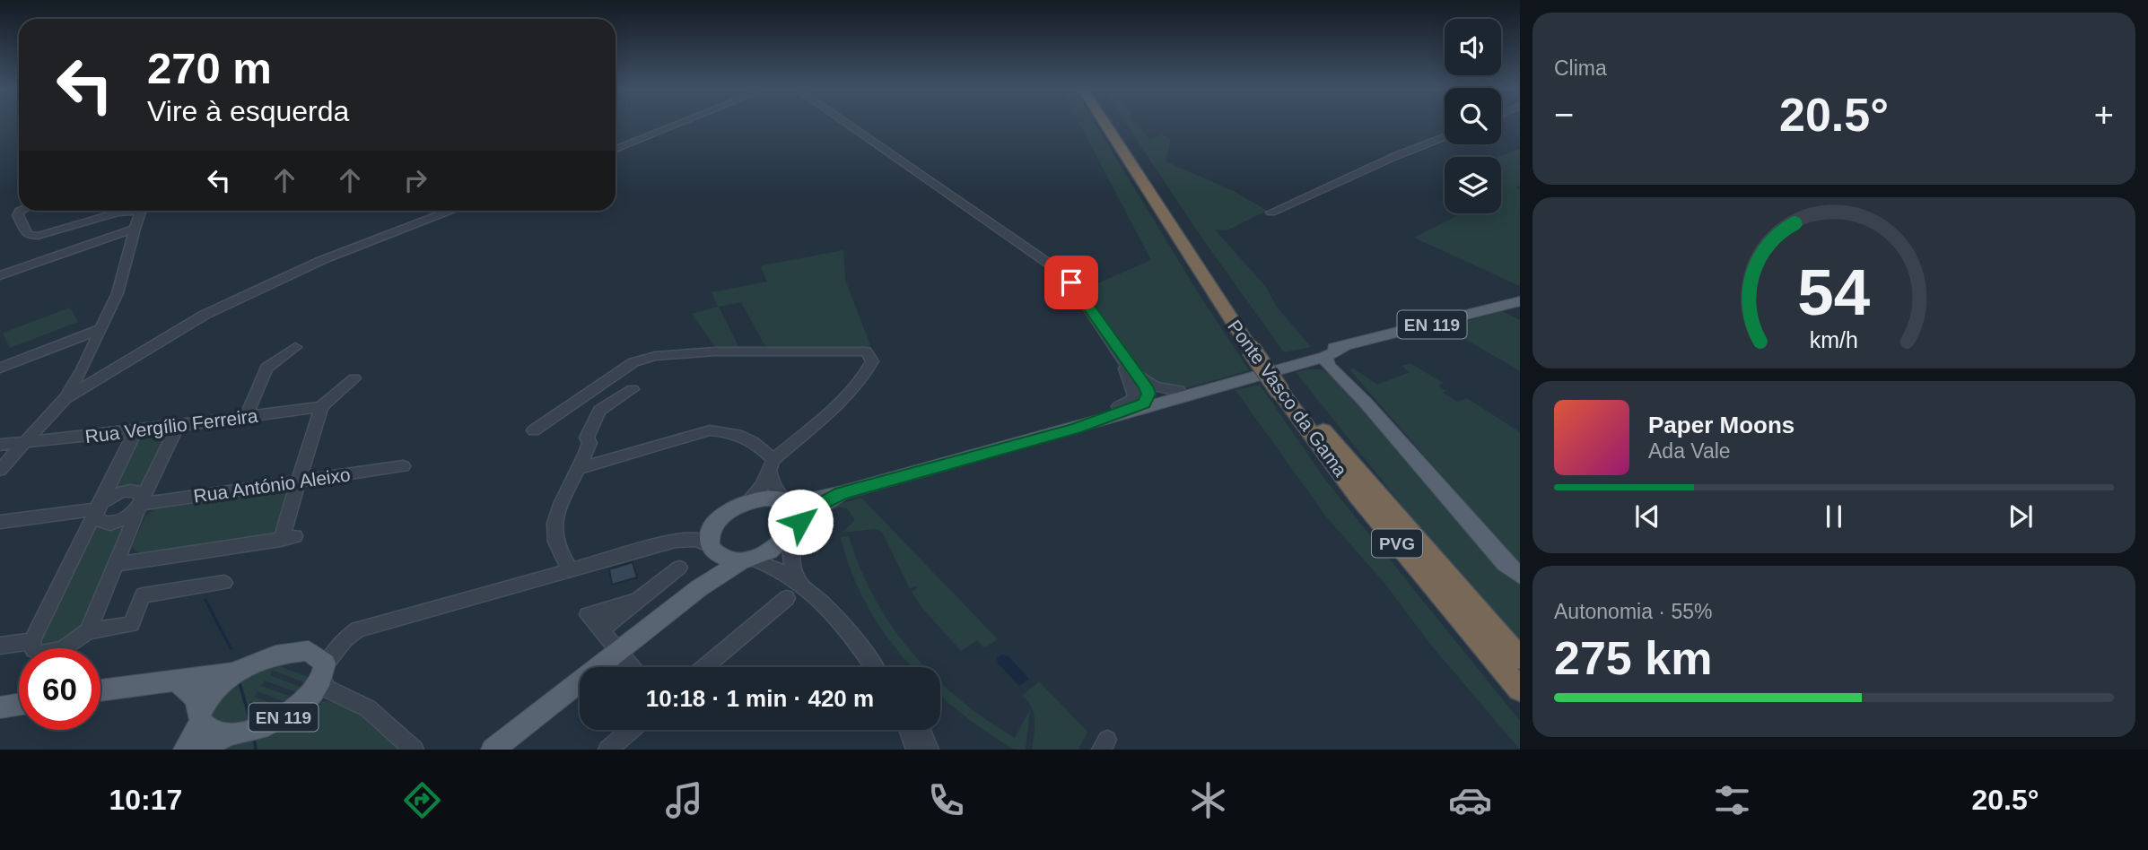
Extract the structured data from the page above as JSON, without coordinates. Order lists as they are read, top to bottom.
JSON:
{
  "streets": {
    "highway": ["Ponte Vasco da Gama", "PVG"],
    "main road": ["EN 119"],
    "street": ["Rua Vergílio Ferreira", "Rua António Aleixo"]
  },
  "page": {
    "tile": [
      "Clima",
      ["Autonomia · 55%", "275 km"]
    ],
    "turn": ["270 m", "Vire à esquerda"],
    "heat": ["−", "20.5°", "+"],
    "song": ["Paper Moons", "Ada Vale"],
    "limit": "60",
    "trip": "10:18 · 1 min · 420 m",
    "tabs": ["10:17", "20.5°"],
    "gauge": ["54", "km/h"]
  }
}
